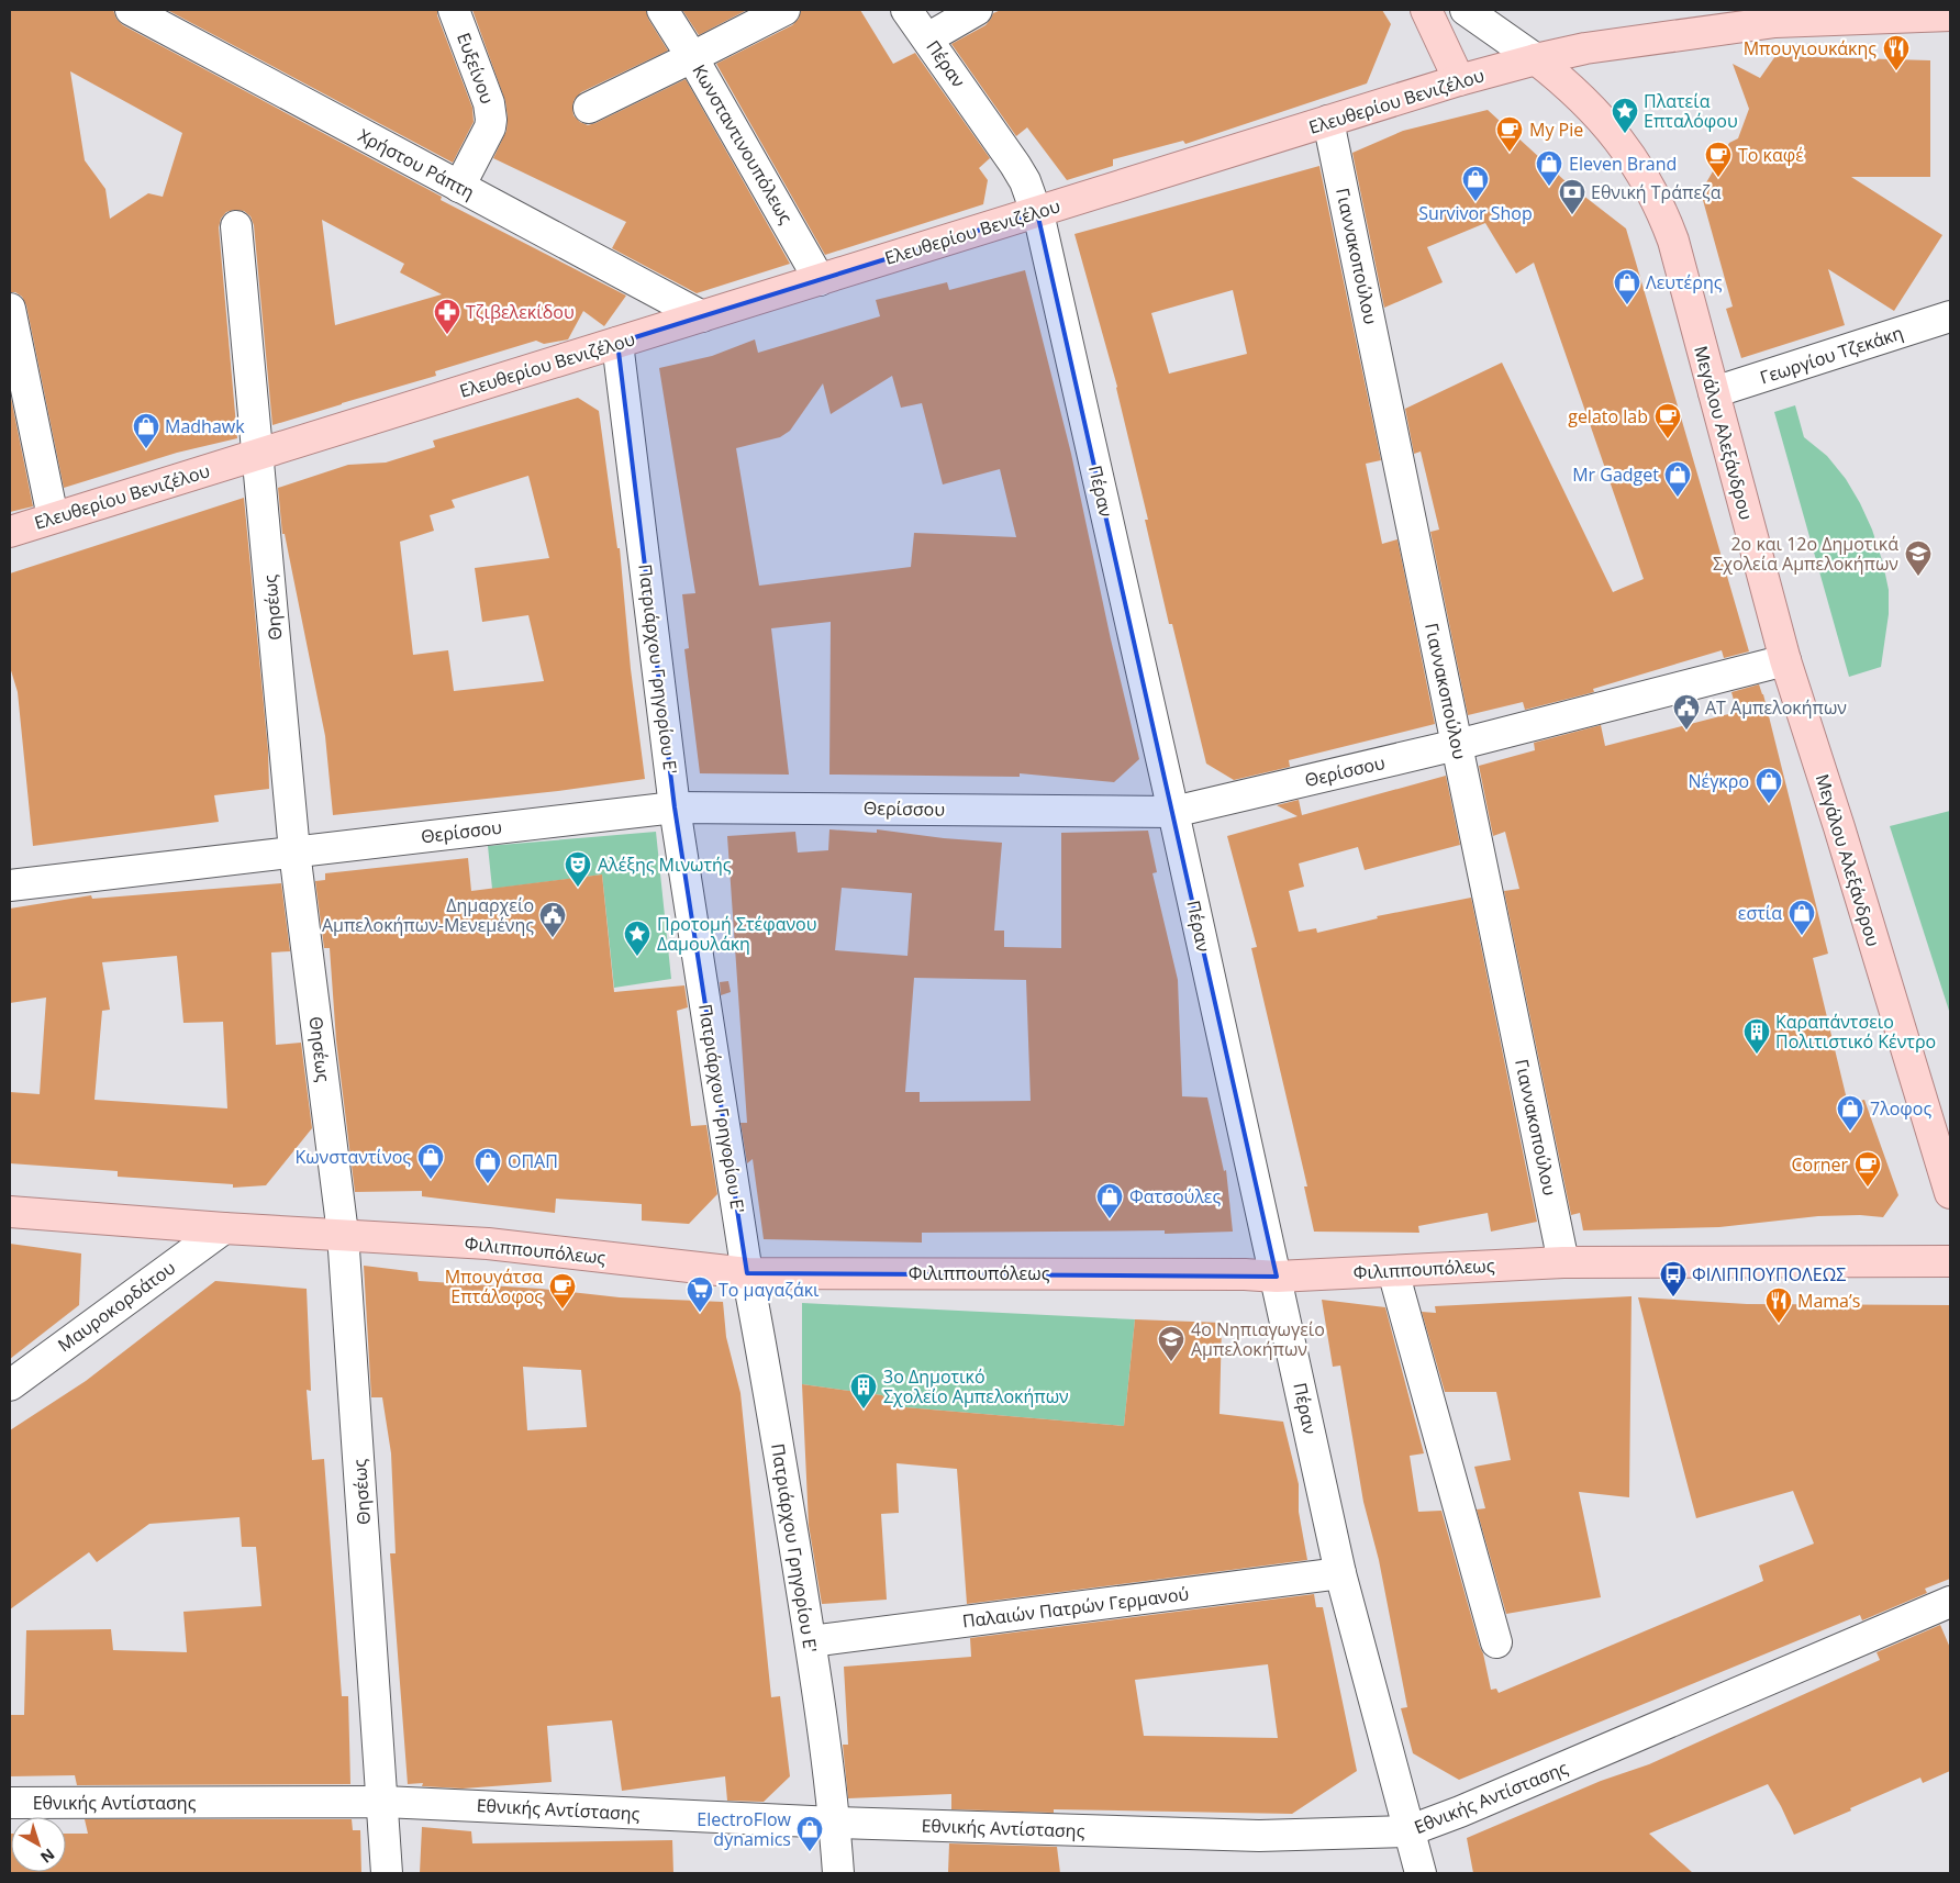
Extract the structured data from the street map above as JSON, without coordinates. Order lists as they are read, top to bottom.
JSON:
{
  "streets": {
    "main road": ["Ελευθερίου Βενιζέλου", "Μεγάλου Αλεξάνδρου", "Φιλιππουπόλεως"],
    "street": [
      "Πέραν",
      "Ευξείνου",
      "Κωνσταντινουπόλεως",
      "Χρήστου Ράπτη",
      "Γιαννακοπούλου",
      "Γεωργίου Τζεκάκη",
      "Θησέως",
      "Πατριάρχου Γρηγορίου Ε'",
      "Θερίσσου",
      "Μαυροκορδάτου",
      "Παλαιών Πατρών Γερμανού",
      "Εθνικής Αντίστασης"
    ]
  },
  "crossings": [
    ["Πέραν", "Ελευθερίου Βενιζέλου"],
    ["Πέραν", "Θερίσσου"],
    ["Πέραν", "Φιλιππουπόλεως"],
    ["Πέραν", "Παλαιών Πατρών Γερμανού"],
    ["Πέραν", "Εθνικής Αντίστασης"],
    ["Ευξείνου", "Χρήστου Ράπτη"],
    ["Ελευθερίου Βενιζέλου", "Κωνσταντινουπόλεως"],
    ["Ελευθερίου Βενιζέλου", "Χρήστου Ράπτη"],
    ["Ελευθερίου Βενιζέλου", "Γιαννακοπούλου"],
    ["Ελευθερίου Βενιζέλου", "Μεγάλου Αλεξάνδρου"],
    ["Ελευθερίου Βενιζέλου", "Θησέως"],
    ["Ελευθερίου Βενιζέλου", "Πατριάρχου Γρηγορίου Ε'"],
    ["Γιαννακοπούλου", "Θερίσσου"],
    ["Γιαννακοπούλου", "Φιλιππουπόλεως"],
    ["Γεωργίου Τζεκάκη", "Μεγάλου Αλεξάνδρου"],
    ["Μεγάλου Αλεξάνδρου", "Θερίσσου"],
    ["Θησέως", "Θερίσσου"],
    ["Θησέως", "Φιλιππουπόλεως"],
    ["Θησέως", "Εθνικής Αντίστασης"],
    ["Πατριάρχου Γρηγορίου Ε'", "Θερίσσου"],
    ["Πατριάρχου Γρηγορίου Ε'", "Φιλιππουπόλεως"],
    ["Πατριάρχου Γρηγορίου Ε'", "Παλαιών Πατρών Γερμανού"],
    ["Πατριάρχου Γρηγορίου Ε'", "Εθνικής Αντίστασης"],
    ["Φιλιππουπόλεως", "Μαυροκορδάτου"]
  ],
  "places": {
    "restaurant": ["Μπουγιουκάκης", "Mama’s"],
    "place": ["Πλατεία Επταλόφου", "Προτομή Στέφανου Δαμουλάκη"],
    "cafe": [
      "My Pie",
      "Το καφέ",
      "gelato lab",
      "Corner",
      "Μπουγάτσα Επτάλοφος"
    ],
    "shop": [
      "Eleven Brand",
      "Survivor Shop",
      "Λευτέρης",
      "Madhawk",
      "Mr Gadget",
      "Νέγκρο",
      "εστία",
      "7λοφος",
      "Κωνσταντίνος",
      "ΟΠΑΠ",
      "Φατσούλες",
      "ElectroFlow dynamics"
    ],
    "bank": ["Εθνική Τράπεζα"],
    "pharmacy": ["Τζιβελεκίδου"],
    "school or university": ["2ο και 12ο Δημοτικά Σχολεία Αμπελοκήπων", "4ο Νηπιαγωγείο Αμπελοκήπων"],
    "public building": ["ΑΤ Αμπελοκήπων", "Δημαρχείο Αμπελοκήπων-Μενεμένης"],
    "theatre": ["Αλέξης Μινωτής"],
    "building": ["Καραπάντσειο Πολιτιστικό Κέντρο", "3ο Δημοτικό Σχολείο Αμπελοκήπων"],
    "bus stop": ["ΦΙΛΙΠΠΟΥΠΟΛΕΩΣ"],
    "supermarket": ["Το μαγαζάκι"]
  },
  "north": "bottom right"
}
